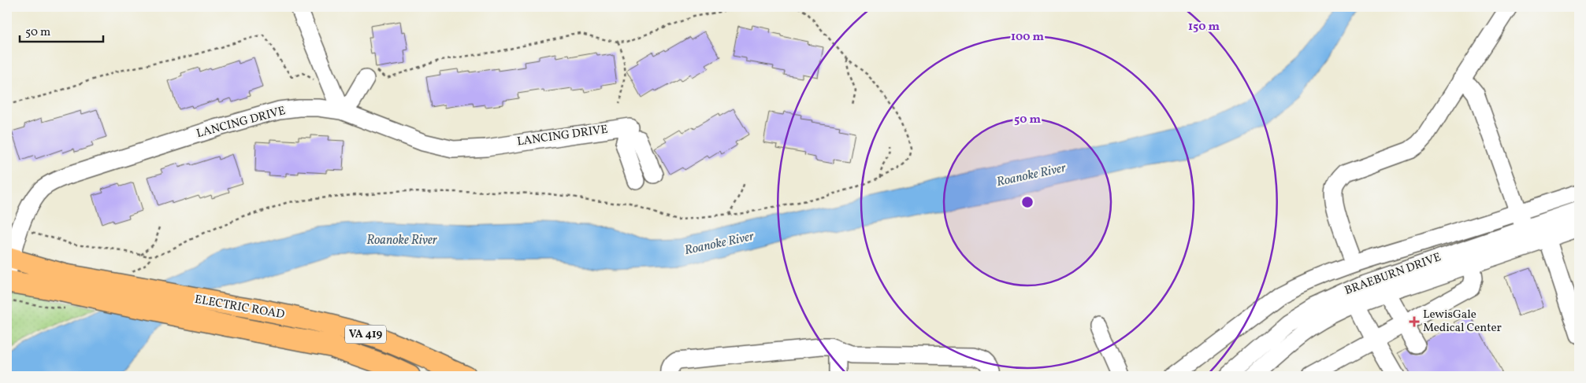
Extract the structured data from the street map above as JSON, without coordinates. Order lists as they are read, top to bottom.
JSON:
{
  "streets": {
    "main road": ["ELECTRIC ROAD", "VA 419"],
    "street": ["LANCING DRIVE", "BRAEBURN DRIVE"]
  },
  "crossings": [
    ["LANCING DRIVE", "ELECTRIC ROAD"]
  ],
  "water": ["Roanoke River"],
  "places": {
    "health": ["LewisGale Medical Center"]
  },
  "scale_bar": "50 m",
  "rings": ["150 m", "100 m", "50 m"]
}
